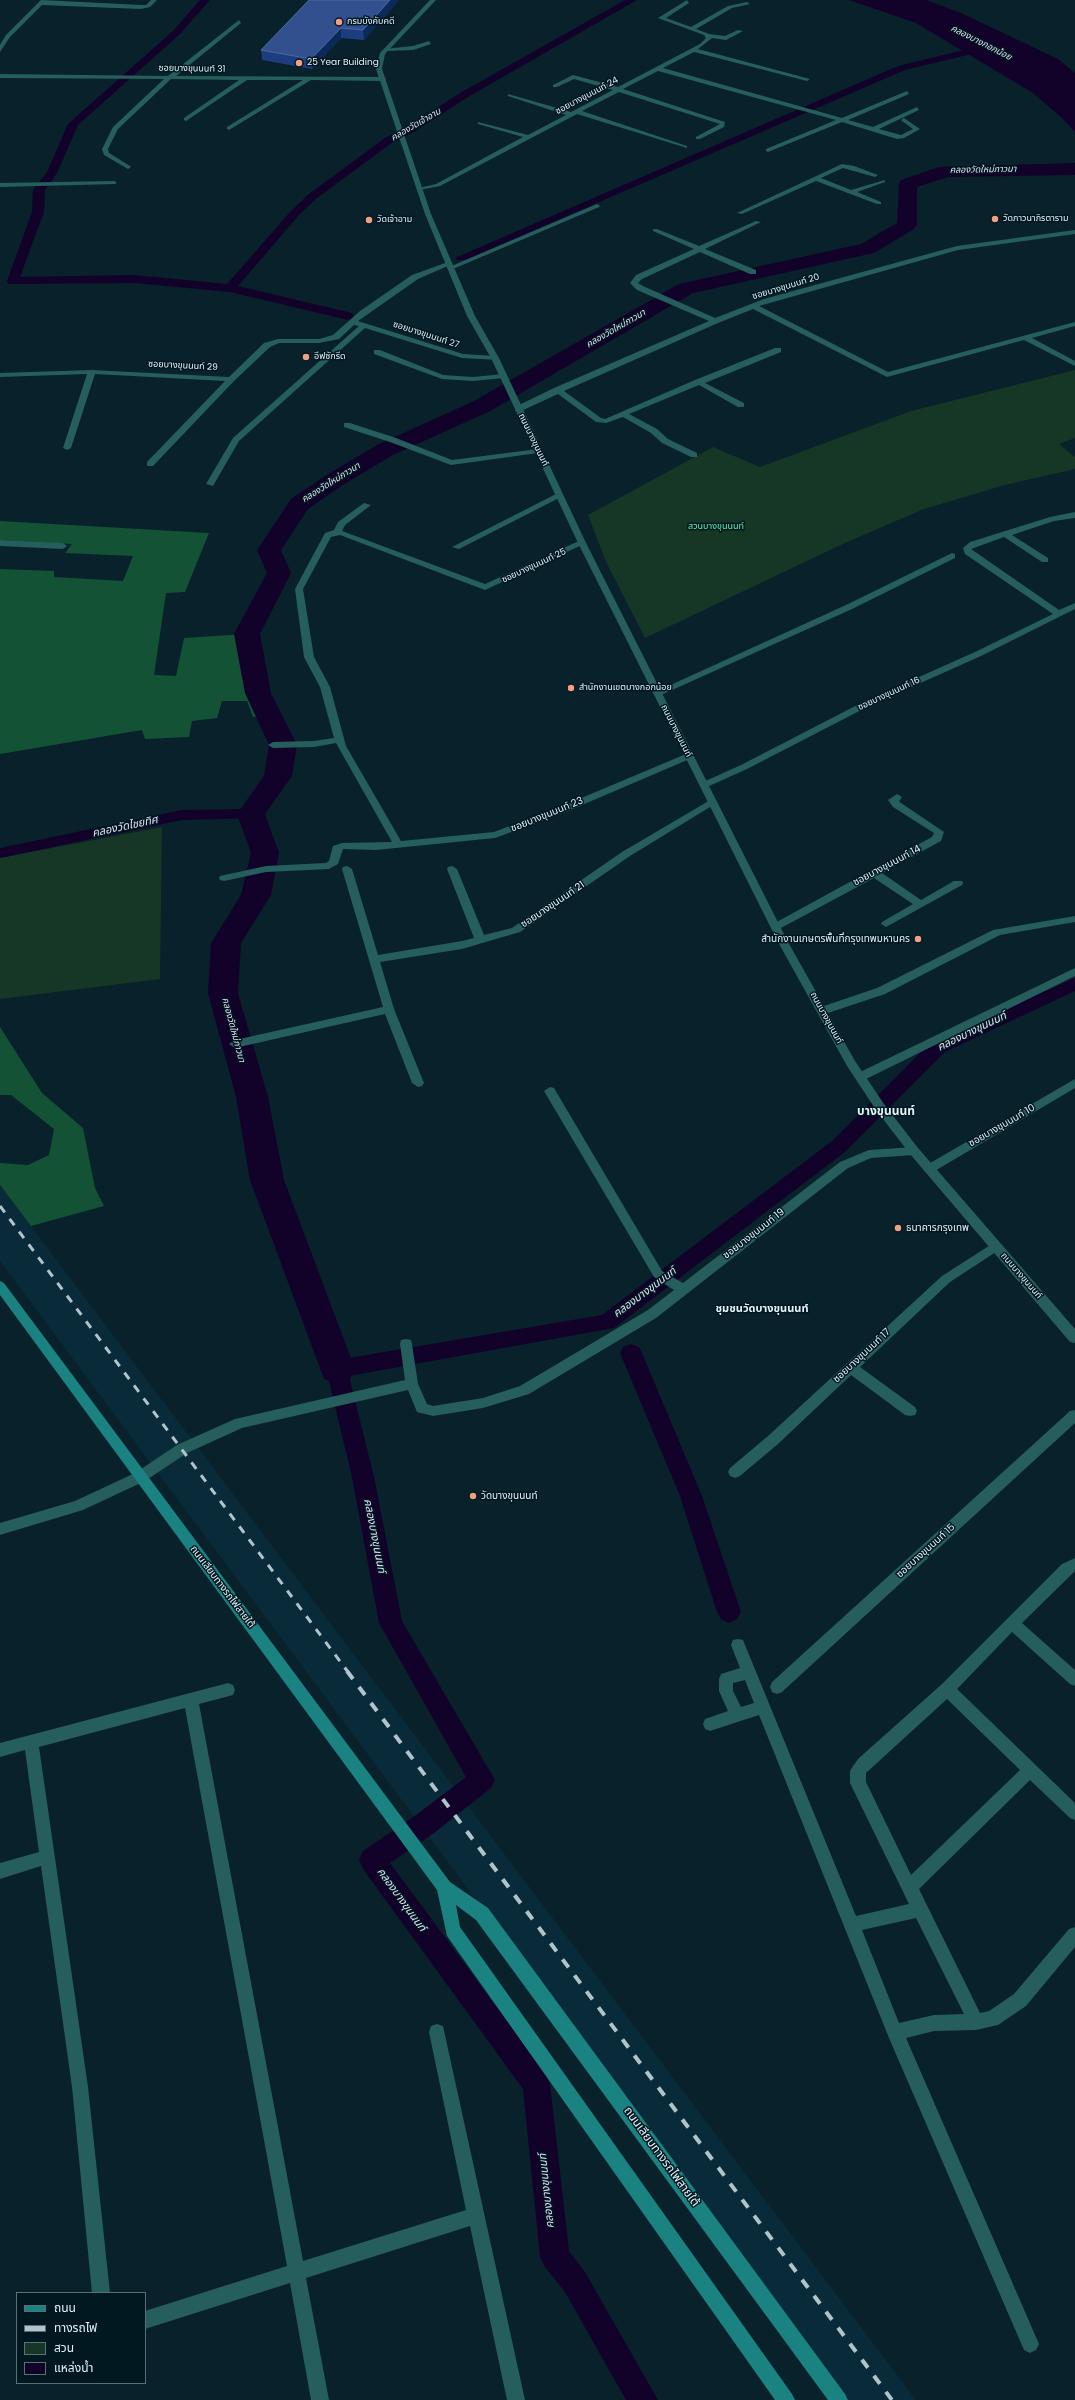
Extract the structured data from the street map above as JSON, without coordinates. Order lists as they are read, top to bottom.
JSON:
{
  "streets": {
    "main road": ["ถนนเลียบทางรถไฟสายใต้"],
    "street": [
      "ซอยบางขุนนนท์ 31",
      "ซอยบางขุนนนท์ 24",
      "ซอยบางขุนนนท์ 20",
      "ซอยบางขุนนนท์ 27",
      "ซอยบางขุนนนท์ 29",
      "ถนนบางขุนนนท์",
      "ซอยบางขุนนนท์ 25",
      "ซอยบางขุนนนท์ 16",
      "ซอยบางขุนนนท์ 23",
      "ซอยบางขุนนนท์ 14",
      "ซอยบางขุนนนท์ 21",
      "ซอยบางขุนนนท์ 10",
      "ซอยบางขุนนนท์ 19",
      "ซอยบางขุนนนท์ 17",
      "ซอยบางขุนนนท์ 15"
    ]
  },
  "crossings": [
    ["ซอยบางขุนนนท์ 31", "ถนนบางขุนนนท์"],
    ["ซอยบางขุนนนท์ 24", "ถนนบางขุนนนท์"],
    ["ซอยบางขุนนนท์ 20", "ถนนบางขุนนนท์"],
    ["ซอยบางขุนนนท์ 27", "ซอยบางขุนนนท์ 29"],
    ["ซอยบางขุนนนท์ 27", "ถนนบางขุนนนท์"],
    ["ซอยบางขุนนนท์ 29", "ถนนบางขุนนนท์"],
    ["ถนนบางขุนนนท์", "ซอยบางขุนนนท์ 25"],
    ["ถนนบางขุนนนท์", "ซอยบางขุนนนท์ 16"],
    ["ถนนบางขุนนนท์", "ซอยบางขุนนนท์ 23"],
    ["ถนนบางขุนนนท์", "ซอยบางขุนนนท์ 14"],
    ["ถนนบางขุนนนท์", "ซอยบางขุนนนท์ 21"],
    ["ถนนบางขุนนนท์", "ซอยบางขุนนนท์ 10"],
    ["ถนนบางขุนนนท์", "ซอยบางขุนนนท์ 19"],
    ["ถนนบางขุนนนท์", "ซอยบางขุนนนท์ 17"]
  ],
  "districts": ["บางขุนนนท์", "ชุมชนวัดบางขุนนนท์"],
  "water": [
    "คลองบางกอกน้อย",
    "คลองวัดเจ้าอาม",
    "คลองวัดใหม่ภาวนา",
    "คลองวัดไชยทิศ",
    "คลองบางขุนนนท์"
  ],
  "parks": ["สวนบางขุนนนท์"],
  "places": [
    "กรมบังคับคดี",
    "25 Year Building",
    "วัดภาวนาภิรตาราม",
    "วัดเจ้าอาม",
    "อีฟซักรีด",
    "สำนักงานเขตบางกอกน้อย",
    "สำนักงานเกษตรพื้นที่กรุงเทพมหานคร",
    "ธนาคารกรุงเทพ",
    "วัดบางขุนนนท์"
  ],
  "legend": [
    "ถนน",
    "ทางรถไฟ",
    "สวน",
    "แหล่งน้ำ"
  ]
}
